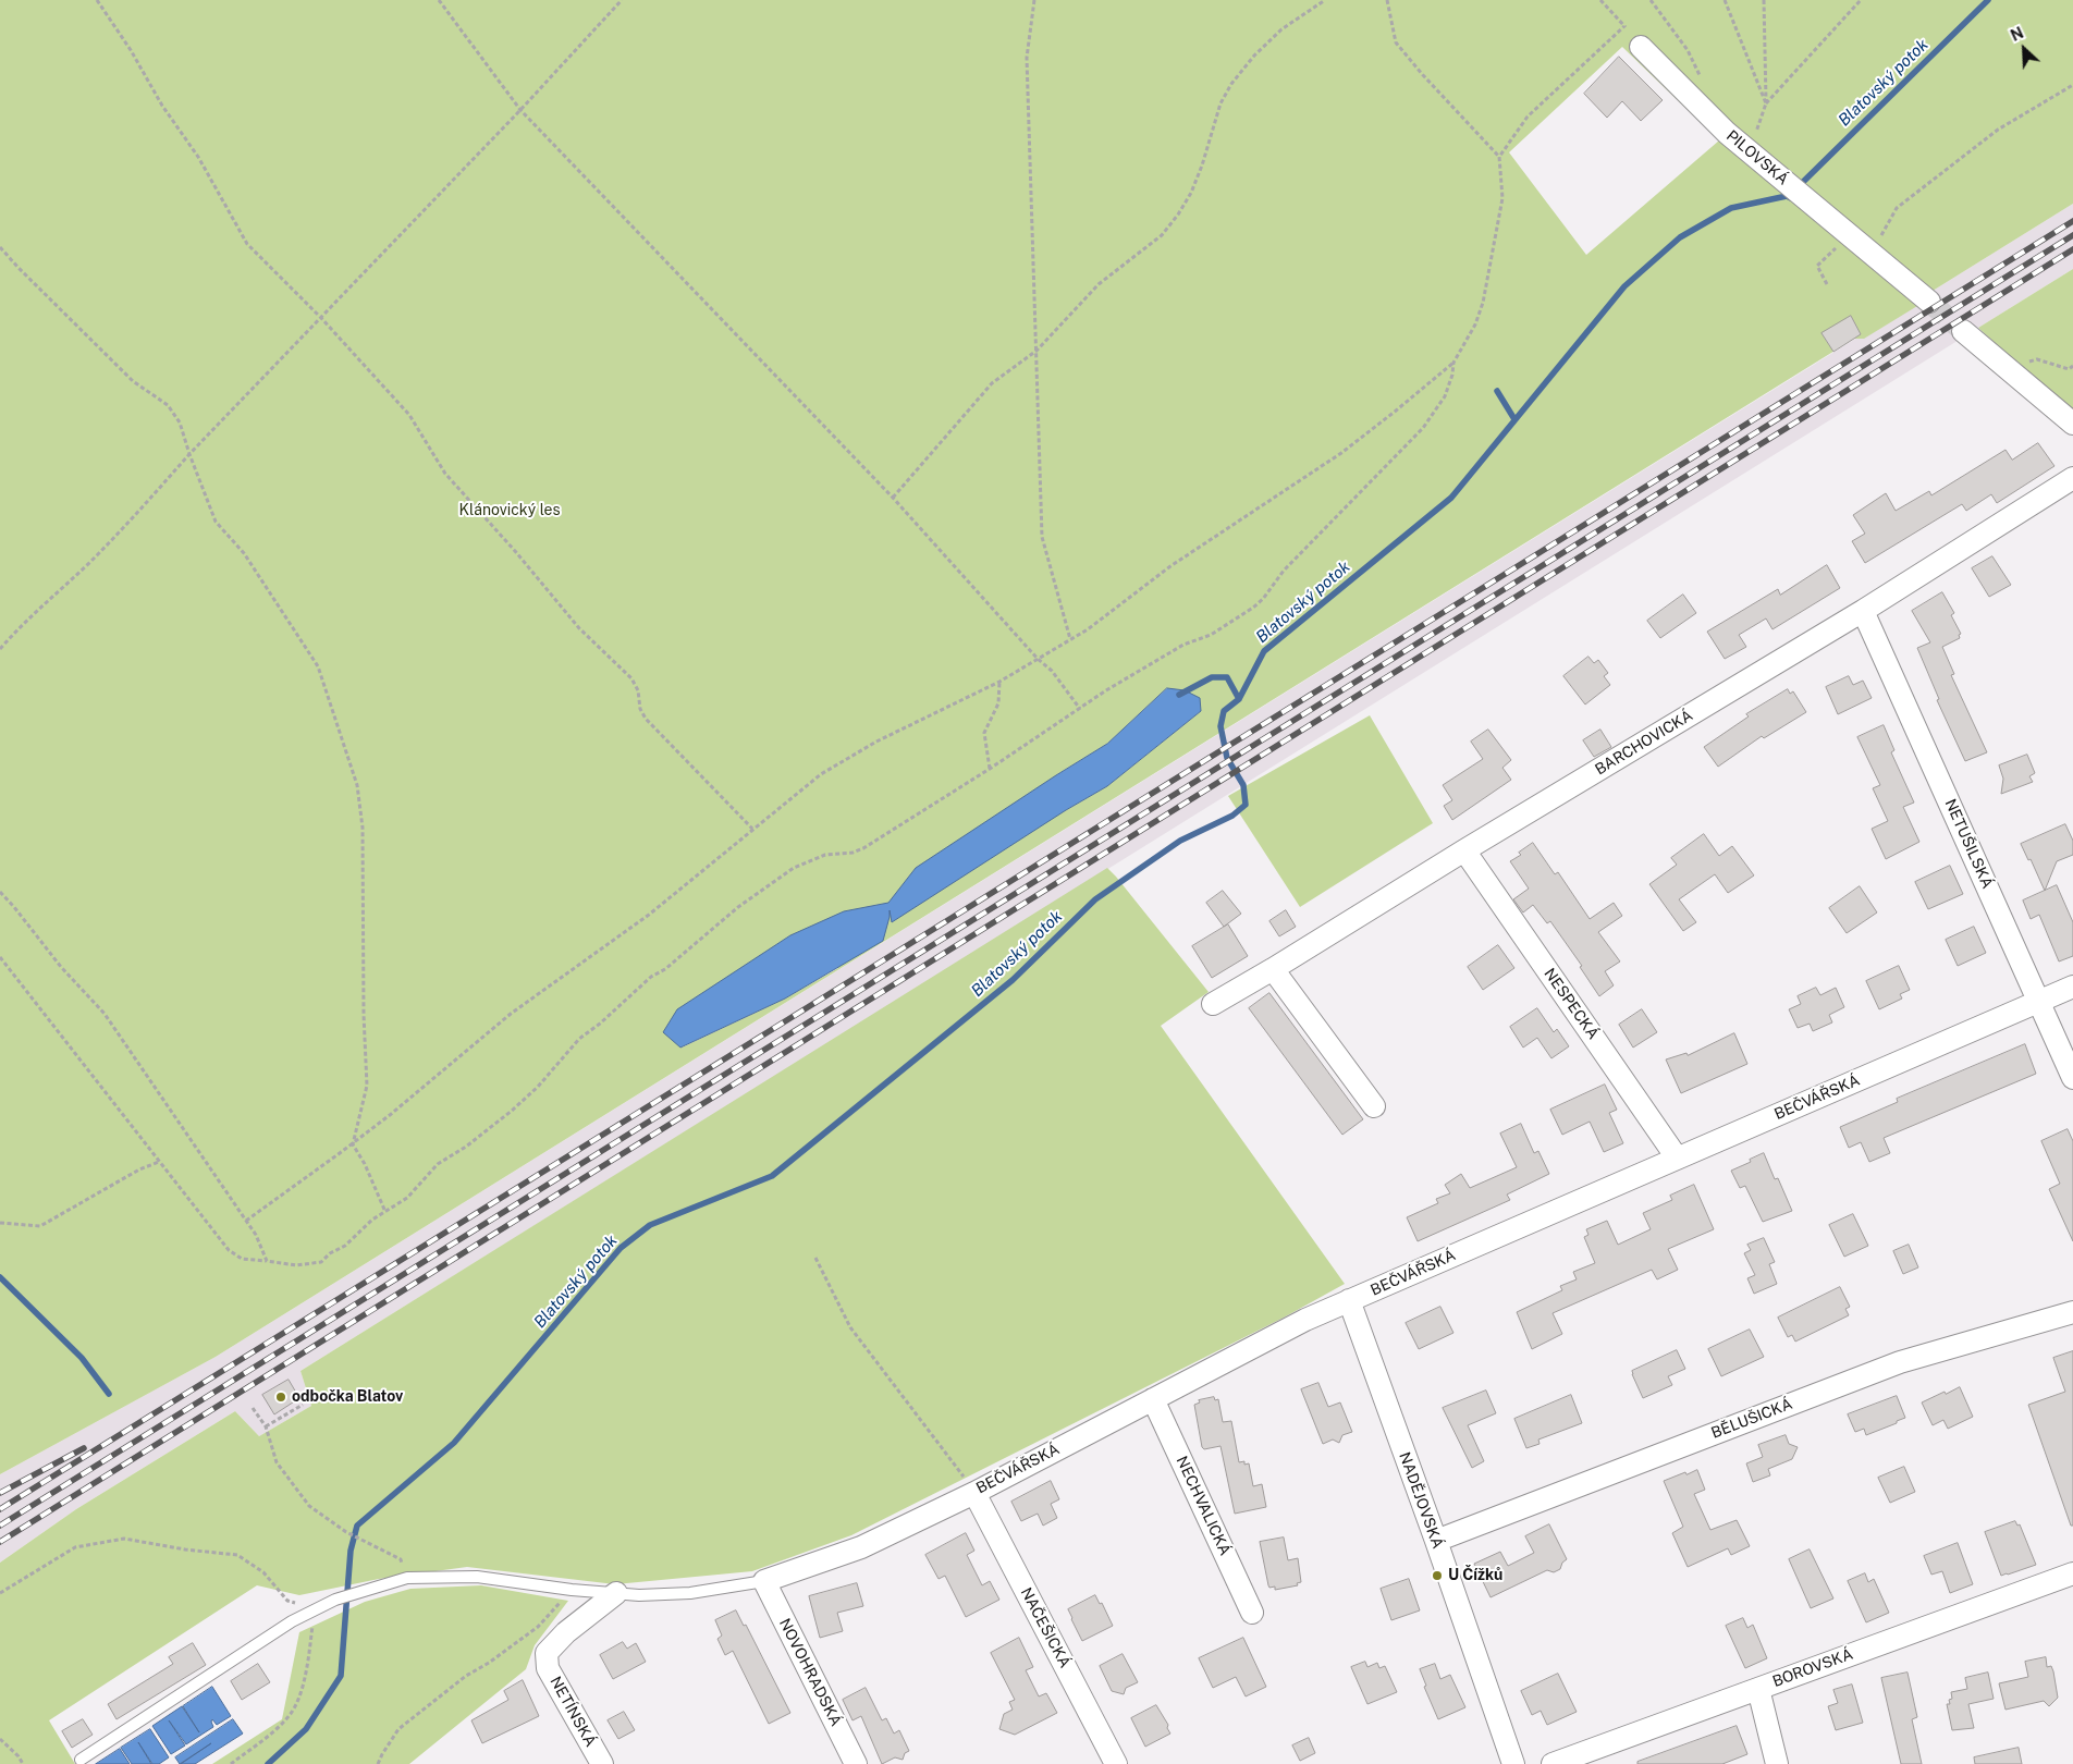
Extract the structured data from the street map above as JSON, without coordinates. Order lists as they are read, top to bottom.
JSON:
{
  "streets": {
    "street": [
      "PILOVSKÁ",
      "BARCHOVICKÁ",
      "NETUŠILSKÁ",
      "NESPECKÁ",
      "BEČVÁŘSKÁ",
      "BĚLUŠICKÁ",
      "NADĚJOVSKÁ",
      "NECHVALICKÁ",
      "NAČEŠICKÁ",
      "BOROVSKÁ",
      "NOVOHRADSKÁ",
      "NETÍNSKÁ"
    ]
  },
  "crossings": [
    ["BARCHOVICKÁ", "NETUŠILSKÁ"],
    ["BARCHOVICKÁ", "NESPECKÁ"],
    ["NETUŠILSKÁ", "BEČVÁŘSKÁ"],
    ["NESPECKÁ", "BEČVÁŘSKÁ"],
    ["BEČVÁŘSKÁ", "NADĚJOVSKÁ"],
    ["BEČVÁŘSKÁ", "NECHVALICKÁ"],
    ["BEČVÁŘSKÁ", "NAČEŠICKÁ"],
    ["BEČVÁŘSKÁ", "NOVOHRADSKÁ"],
    ["BĚLUŠICKÁ", "NADĚJOVSKÁ"]
  ],
  "water": ["Blatovský potok"],
  "parks": ["Klánovický les"],
  "places": ["odbočka Blatov", "U Čížků"],
  "north": "top left"
}
